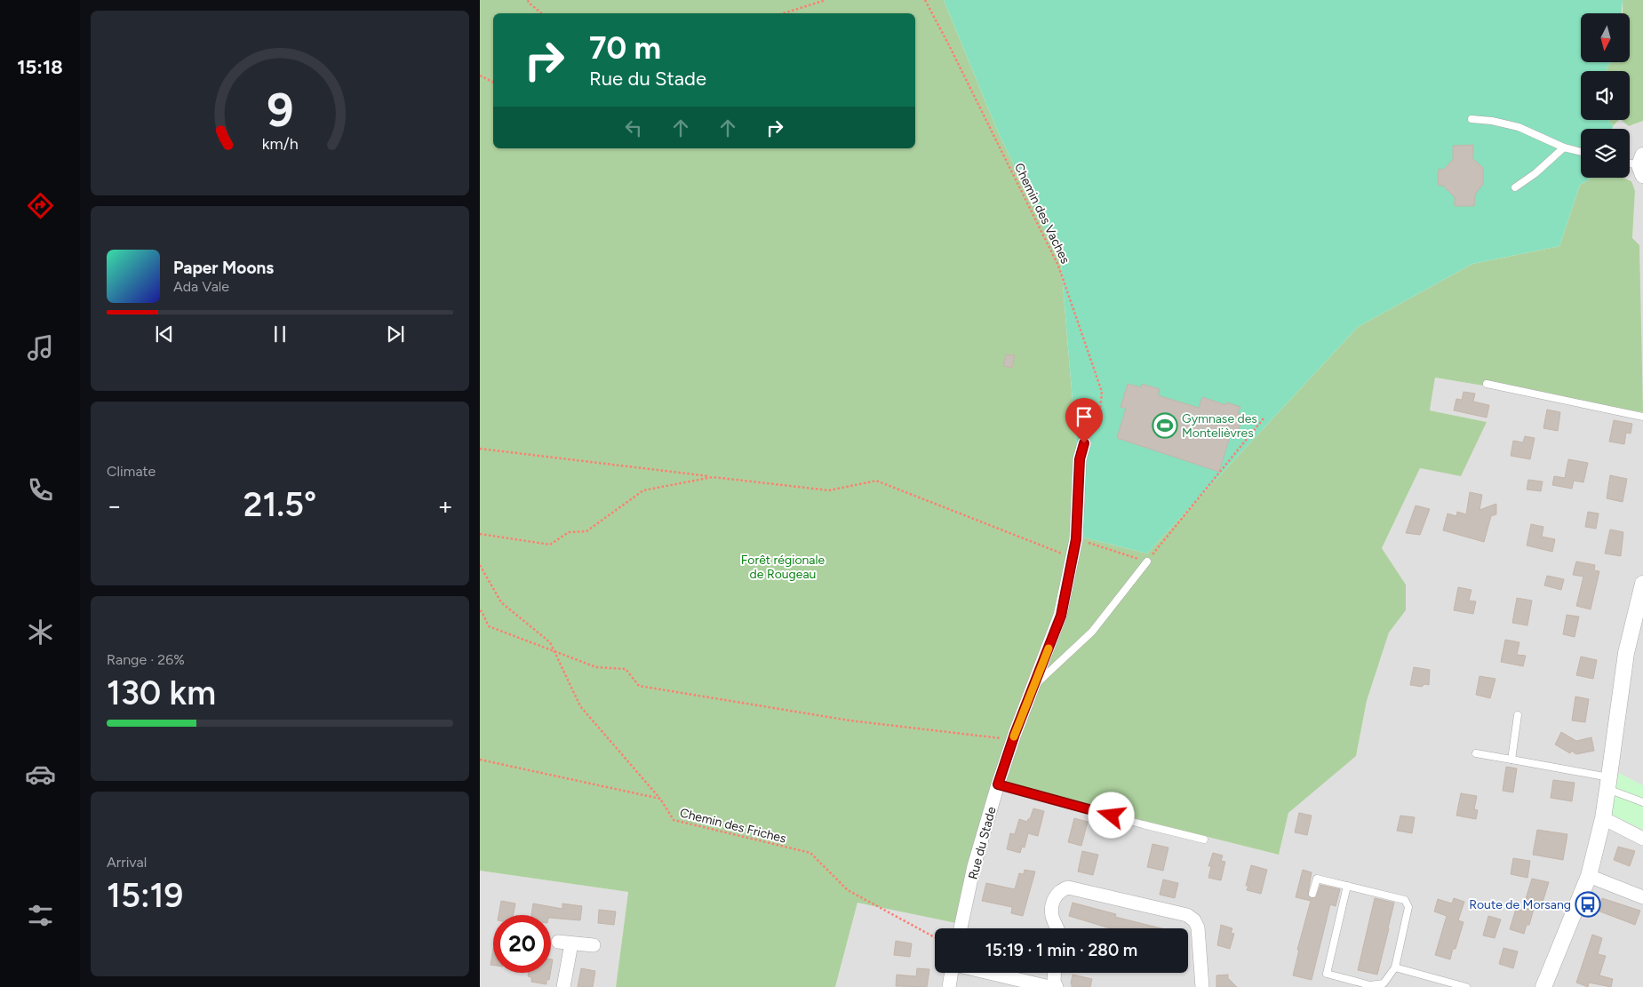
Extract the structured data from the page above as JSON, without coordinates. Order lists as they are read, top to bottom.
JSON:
{
  "streets": {
    "street": ["Rue du Stade"],
    "path": ["Chemin des Vaches", "Chemin des Friches"]
  },
  "crossings": [
    ["Chemin des Vaches", "Rue du Stade"]
  ],
  "parks": ["Forêt régionale de Rougeau"],
  "places": {
    "sports": ["Gymnase des Montelièvres"],
    "bus stop": ["Route de Morsang"]
  },
  "north": "bottom",
  "page": {
    "tabs": "15:18",
    "turn": ["70 m", "Rue du Stade"],
    "song": ["Paper Moons", "Ada Vale"],
    "tile": [
      "Climate",
      ["Range · 26%", "130 km"],
      ["Arrival", "15:19"]
    ],
    "heat": ["−", "21.5°", "+"],
    "limit": "20",
    "trip": "15:19 · 1 min · 280 m",
    "gauge": ["9", "km/h"]
  }
}
